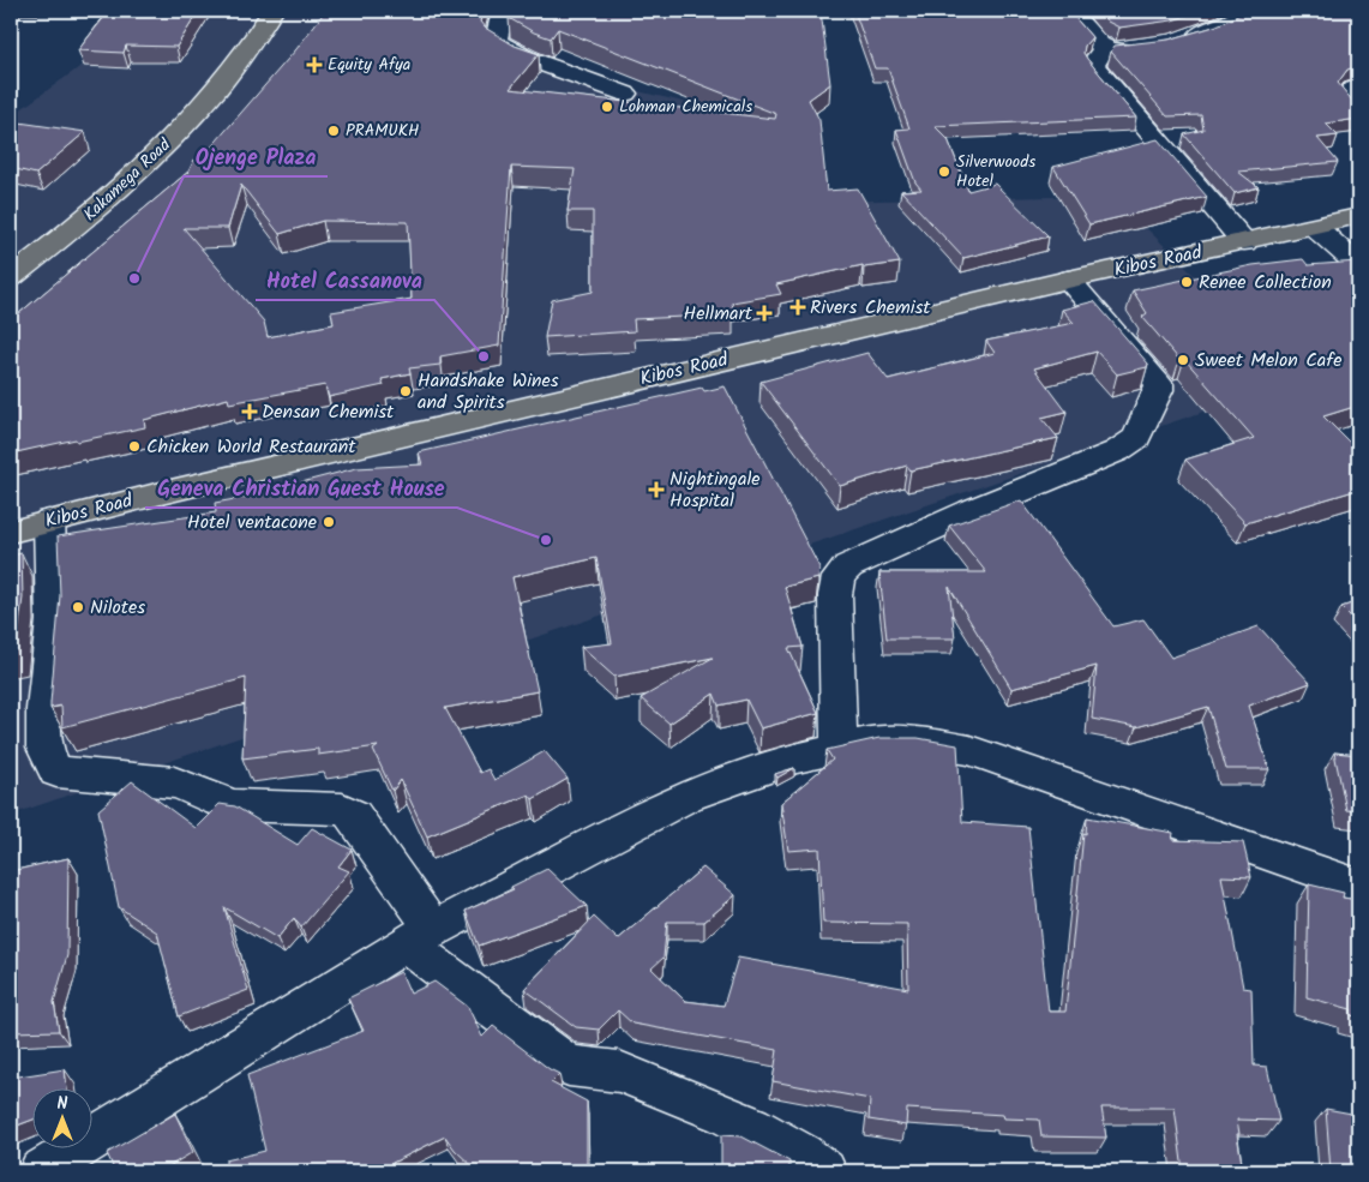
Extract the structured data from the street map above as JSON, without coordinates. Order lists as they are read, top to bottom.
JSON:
{
  "streets": {
    "main road": ["Kakamega Road", "Kibos Road"]
  },
  "places": {
    "health": [
      "Equity Afya",
      "Rivers Chemist",
      "Hellmart",
      "Densan Chemist",
      "Nightingale Hospital"
    ],
    "other": [
      "Lohman Chemicals",
      "PRAMUKH",
      "Silverwoods Hotel",
      "Ojenge Plaza",
      "Renee Collection",
      "Hotel Cassanova",
      "Sweet Melon Cafe",
      "Handshake Wines and Spirits",
      "Chicken World Restaurant",
      "Hotel ventacone",
      "Geneva Christian Guest House",
      "Nilotes"
    ]
  },
  "north": "top"
}
